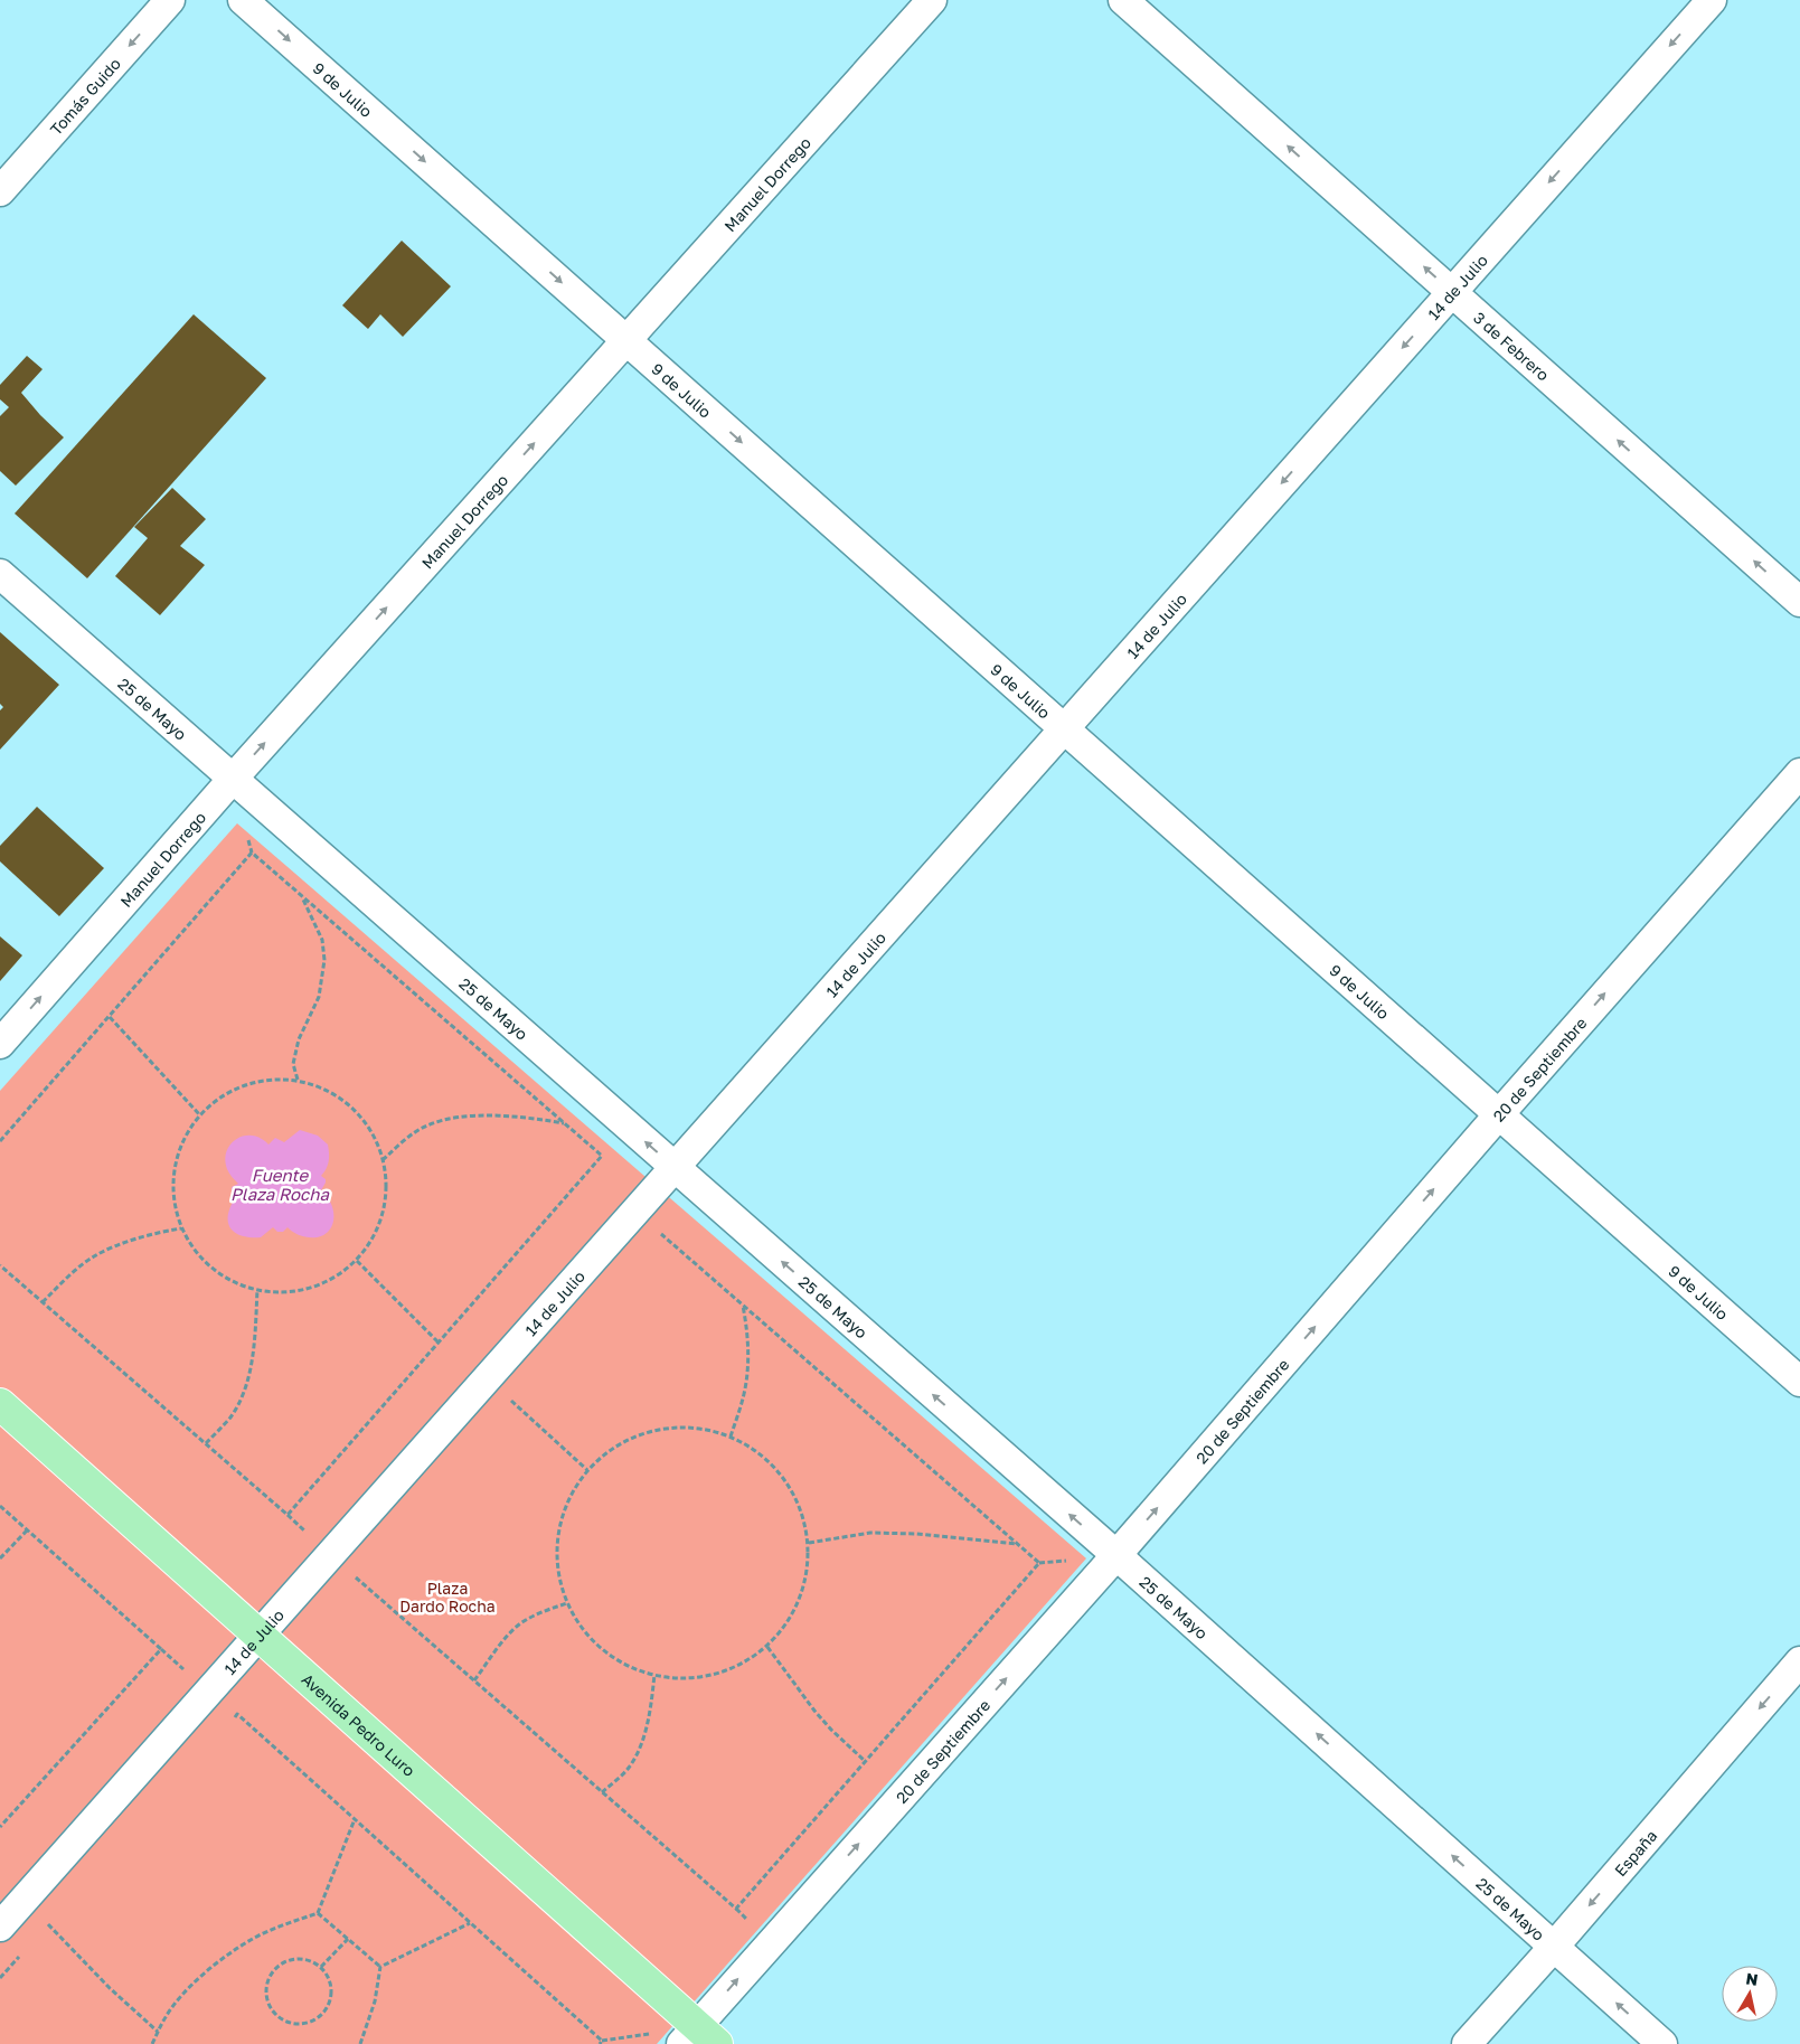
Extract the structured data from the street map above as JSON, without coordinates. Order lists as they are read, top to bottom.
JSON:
{
  "streets": {
    "main road": ["Avenida Pedro Luro"],
    "street": [
      "9 de Julio",
      "Tomás Guido",
      "Manuel Dorrego",
      "14 de Julio",
      "3 de Febrero",
      "25 de Mayo",
      "20 de Septiembre",
      "España"
    ]
  },
  "crossings": [
    ["9 de Julio", "Manuel Dorrego"],
    ["9 de Julio", "14 de Julio"],
    ["9 de Julio", "20 de Septiembre"],
    ["Manuel Dorrego", "25 de Mayo"],
    ["14 de Julio", "3 de Febrero"],
    ["14 de Julio", "25 de Mayo"],
    ["14 de Julio", "Avenida Pedro Luro"],
    ["25 de Mayo", "20 de Septiembre"],
    ["25 de Mayo", "España"],
    ["20 de Septiembre", "Avenida Pedro Luro"]
  ],
  "one_way": [
    "9 de Julio",
    "Tomás Guido",
    "Manuel Dorrego",
    "14 de Julio",
    "3 de Febrero",
    "25 de Mayo",
    "20 de Septiembre",
    "España"
  ],
  "water": ["Fuente Plaza Rocha"],
  "parks": ["Plaza Dardo Rocha"],
  "north": "top"
}
